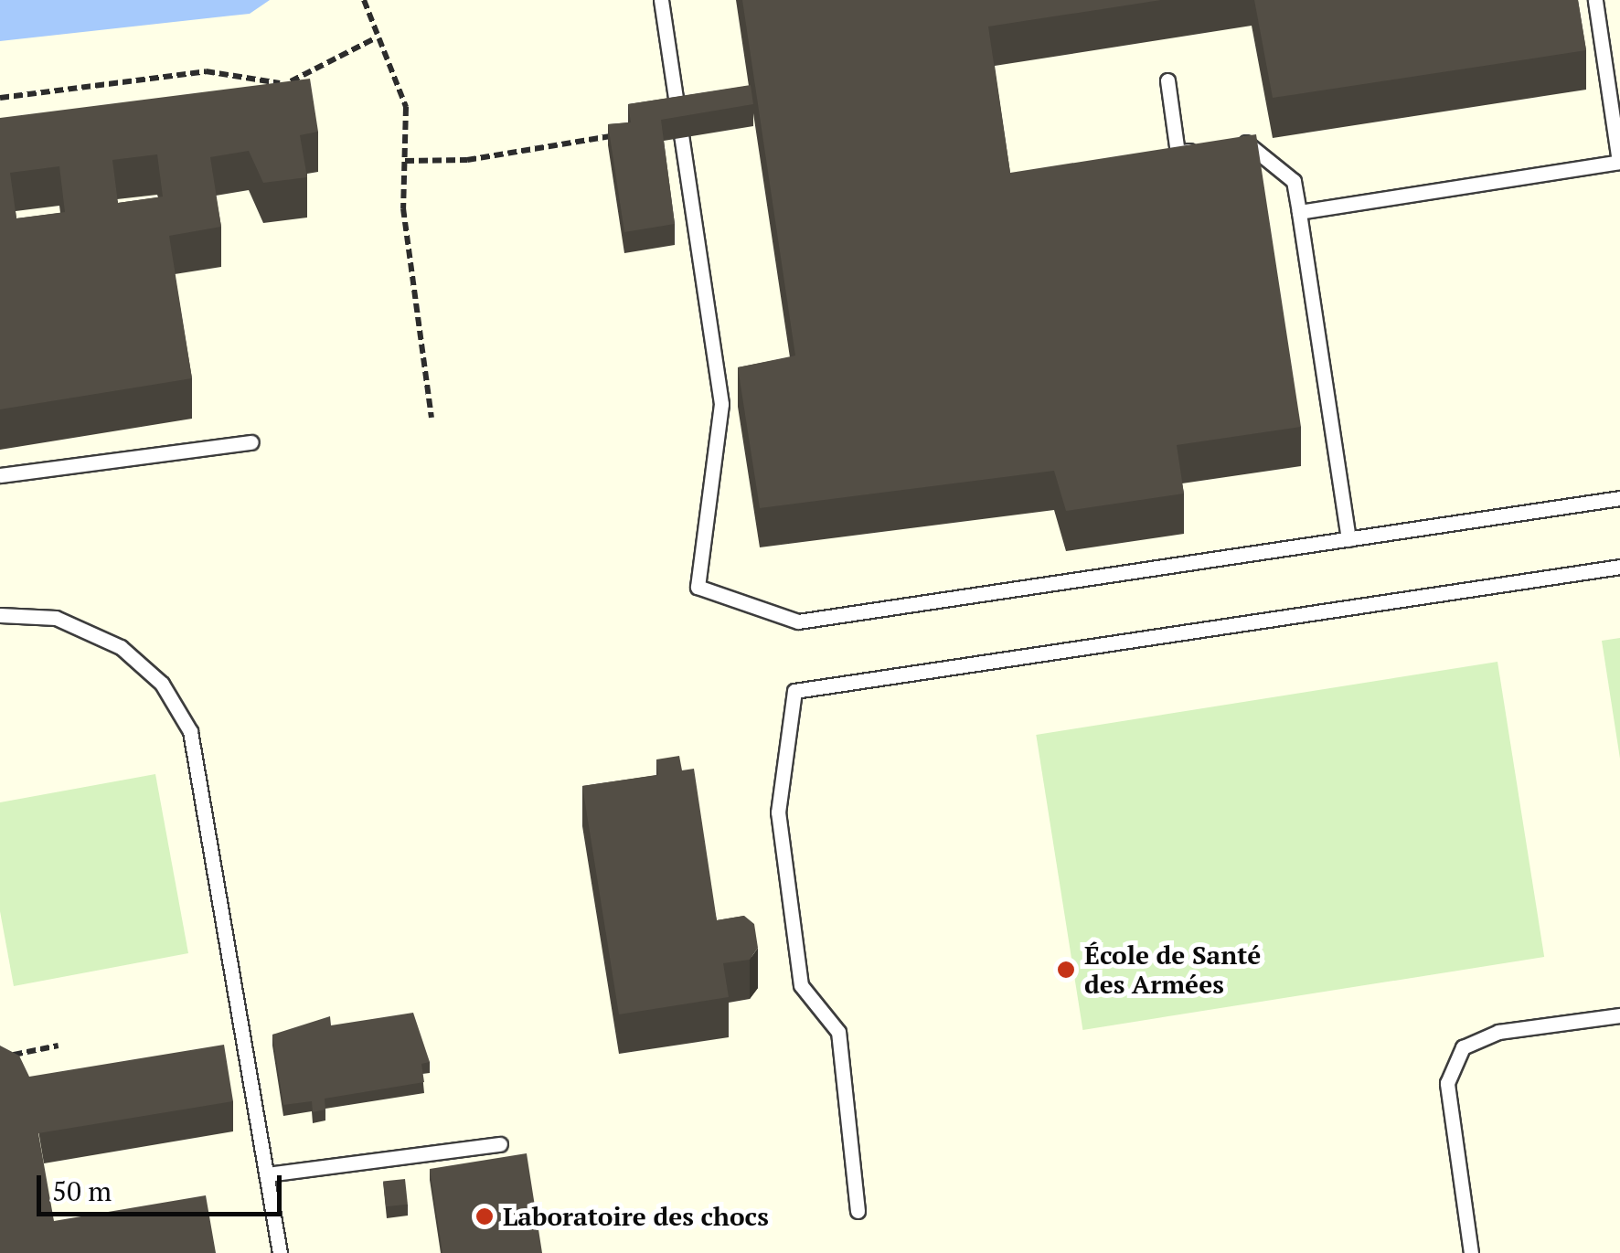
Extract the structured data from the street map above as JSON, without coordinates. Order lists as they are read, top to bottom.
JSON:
{
  "places": ["École de Santé des Armées", "Laboratoire des chocs"],
  "scale_bar": "50 m"
}
